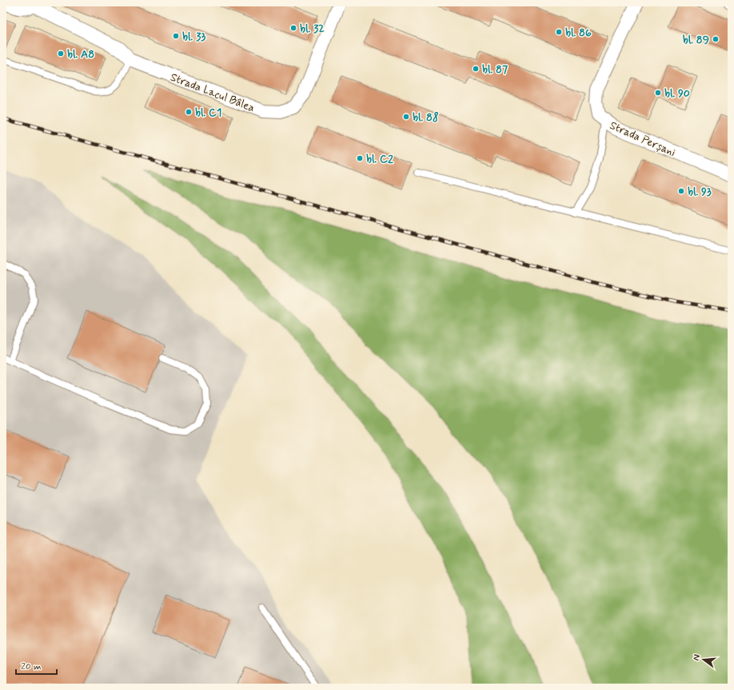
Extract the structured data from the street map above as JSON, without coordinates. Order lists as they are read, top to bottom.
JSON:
{
  "streets": {
    "street": ["Strada Lacul Bâlea", "Strada Perșani"]
  },
  "places": [
    "bl. 32",
    "bl. 86",
    "bl. 33",
    "bl. 89",
    "bl. A8",
    "bl. 87",
    "bl. 90",
    "bl. C1",
    "bl. 88",
    "bl. C2",
    "bl. 93"
  ],
  "scale_bar": "20 m",
  "north": "left"
}
